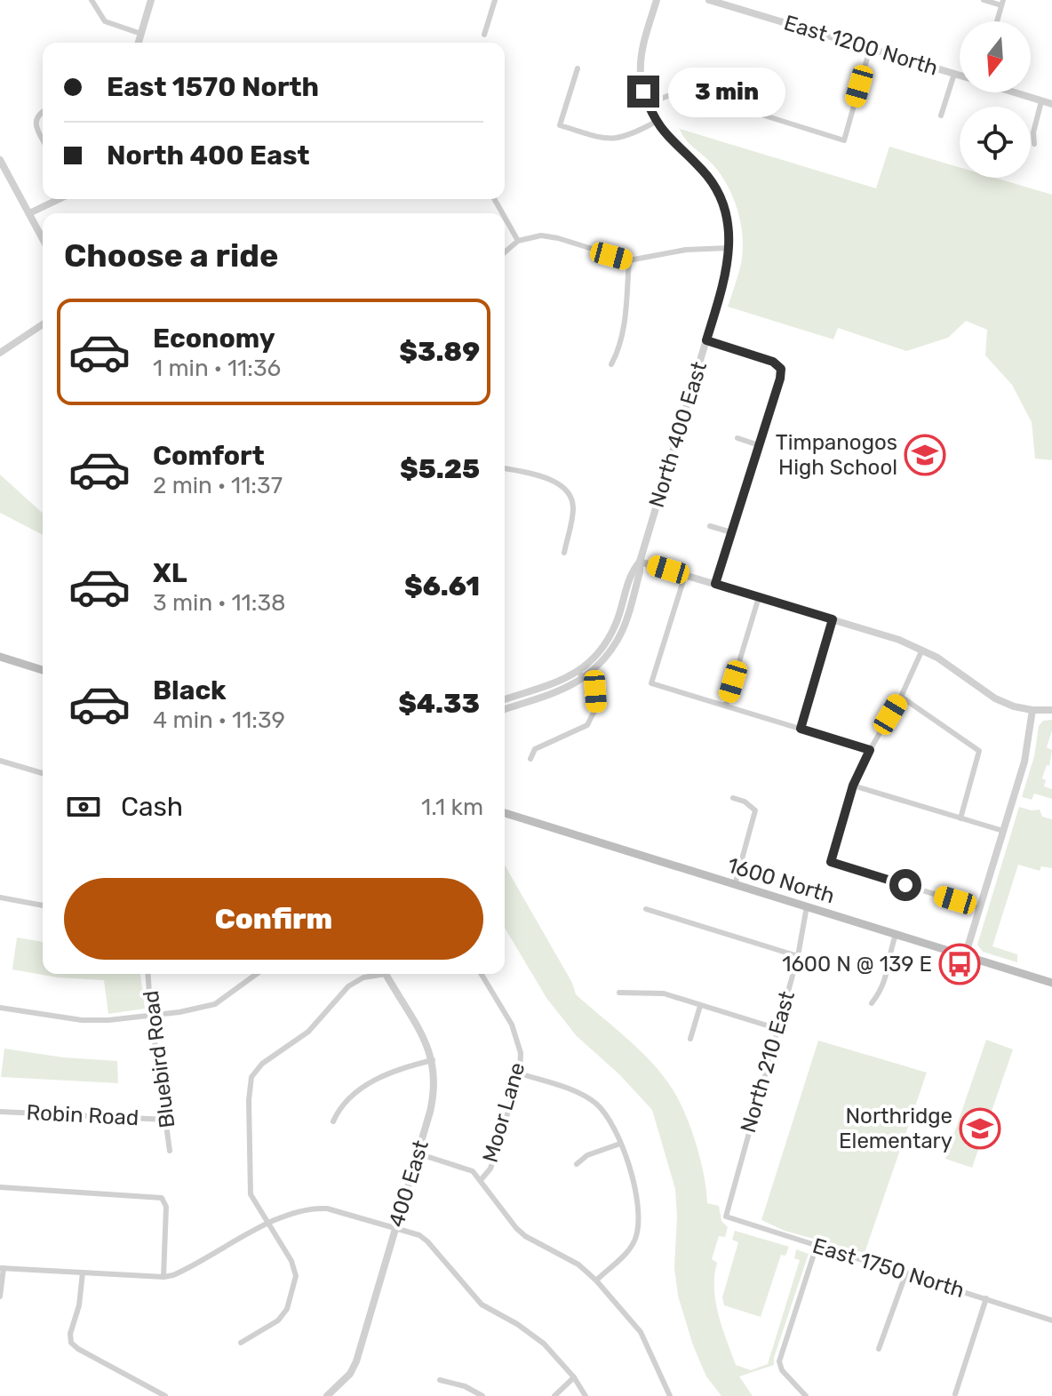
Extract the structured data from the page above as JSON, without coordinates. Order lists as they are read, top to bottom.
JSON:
{
  "streets": {
    "main road": ["1600 North"],
    "street": [
      "East 1200 North",
      "North 400 East",
      "Bluebird Road",
      "North 210 East",
      "Moor Lane",
      "Robin Road",
      "400 East",
      "East 1750 North"
    ]
  },
  "crossings": [
    ["1600 North", "North 210 East"],
    ["Bluebird Road", "Robin Road"],
    ["North 210 East", "East 1750 North"]
  ],
  "places": {
    "school or university": ["Timpanogos High School", "Northridge Elementary"],
    "bus stop": ["1600 N @ 139 E"]
  },
  "north": "bottom",
  "page": {
    "banner": ["East 1570 North", "North 400 East"],
    "bubble": "3 min",
    "heading": "Choose a ride",
    "list": [
      {
        "name": "Economy",
        "note": "1 min · 11:36",
        "value": "$3.89"
      },
      {
        "name": "Comfort",
        "note": "2 min · 11:37",
        "value": "$5.25"
      },
      {
        "name": "XL",
        "note": "3 min · 11:38",
        "value": "$6.61"
      },
      {
        "name": "Black",
        "note": "4 min · 11:39",
        "value": "$4.33"
      }
    ],
    "pay": ["Cash", "1.1 km"],
    "buttons": "Confirm"
  }
}
